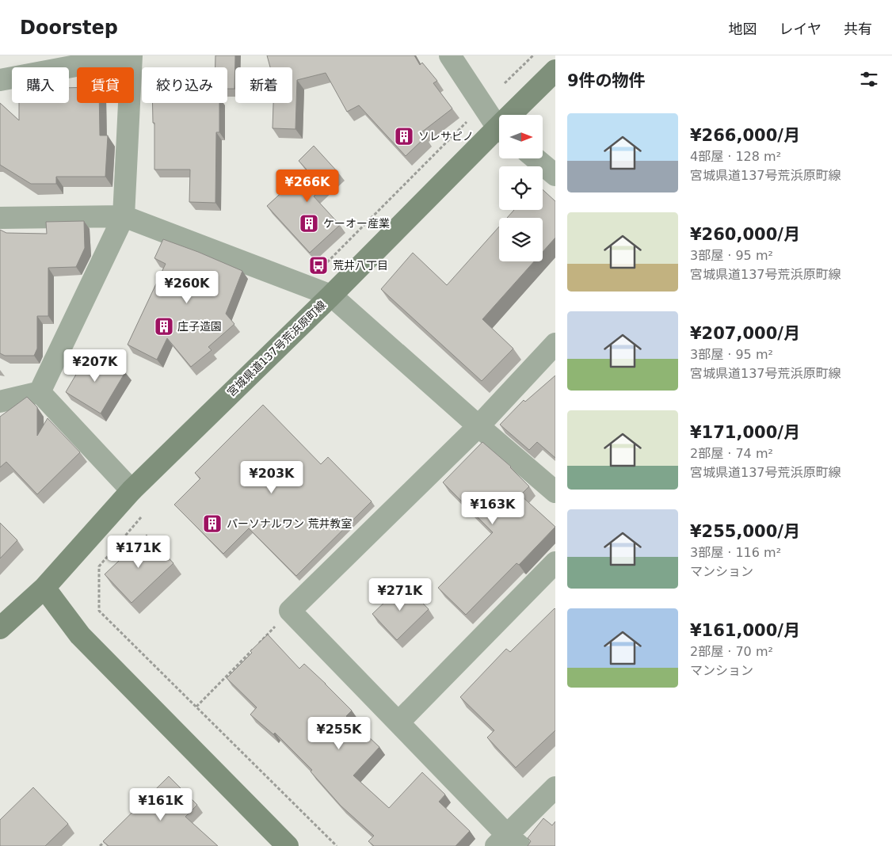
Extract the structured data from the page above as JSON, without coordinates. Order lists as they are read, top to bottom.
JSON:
{
  "streets": {
    "main road": ["宮城県道137号荒浜原町線"]
  },
  "places": {
    "building": [
      "ソレサピノ",
      "ケーオー産業",
      "庄子造園",
      "パーソナルワン 荒井教室"
    ],
    "bus stop": ["荒井八丁目"]
  },
  "north": "right",
  "page": {
    "header": "Doorstep",
    "nav": ["地図", "レイヤ", "共有"],
    "heading": "9件の物件",
    "chip": [
      "購入",
      "賃貸",
      "絞り込み",
      "新着"
    ],
    "list": [
      {
        "name": "¥266,000/月",
        "note": "4部屋 · 128 m² · 宮城県道137号荒浜原町線"
      },
      {
        "name": "¥260,000/月",
        "note": "3部屋 · 95 m² · 宮城県道137号荒浜原町線"
      },
      {
        "name": "¥207,000/月",
        "note": "3部屋 · 95 m² · 宮城県道137号荒浜原町線"
      },
      {
        "name": "¥171,000/月",
        "note": "2部屋 · 74 m² · 宮城県道137号荒浜原町線"
      },
      {
        "name": "¥255,000/月",
        "note": "3部屋 · 116 m² · マンション"
      },
      {
        "name": "¥161,000/月",
        "note": "2部屋 · 70 m² · マンション"
      }
    ],
    "price": [
      "¥266K",
      "¥260K",
      "¥207K",
      "¥203K",
      "¥163K",
      "¥171K",
      "¥271K",
      "¥255K",
      "¥161K"
    ]
  }
}
